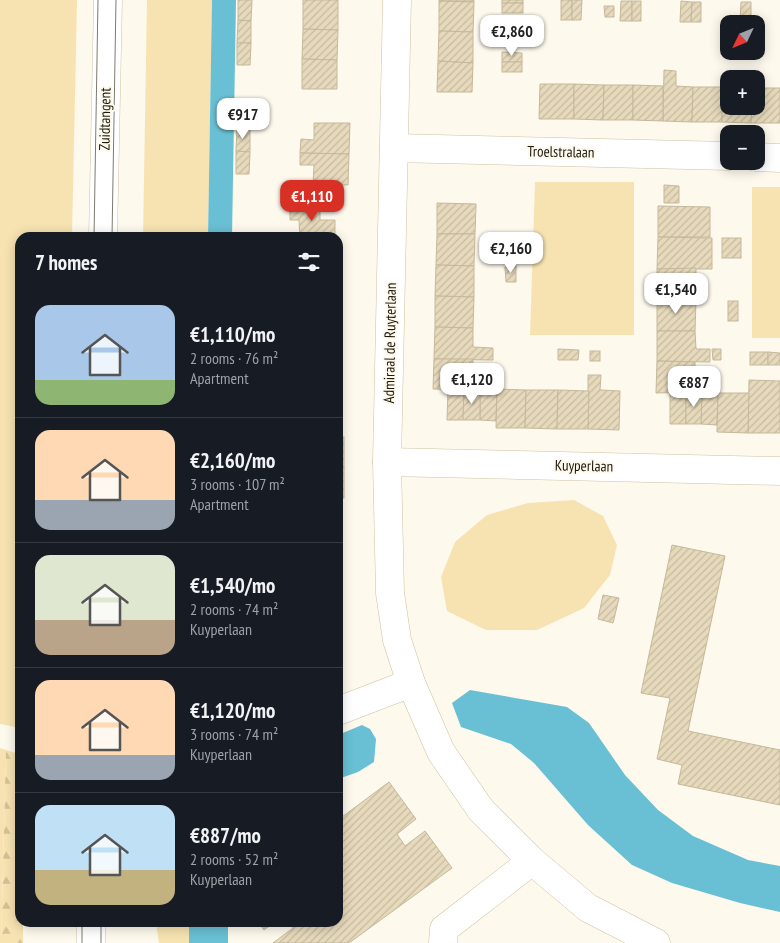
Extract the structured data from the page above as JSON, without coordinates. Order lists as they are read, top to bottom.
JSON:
{
  "streets": {
    "street": [
      "Zuidtangent",
      "Troelstralaan",
      "Admiraal de Ruyterlaan",
      "Kuyperlaan"
    ]
  },
  "crossings": [
    ["Troelstralaan", "Admiraal de Ruyterlaan"],
    ["Admiraal de Ruyterlaan", "Kuyperlaan"]
  ],
  "north": "bottom left",
  "page": {
    "map_buttons": ["+", "−"],
    "price": [
      "€2,860",
      "€917",
      "€1,110",
      "€2,160",
      "€1,540",
      "€1,120",
      "€887"
    ],
    "heading": "7 homes",
    "list": [
      {
        "name": "€1,110/mo",
        "note": "2 rooms · 76 m² · Apartment"
      },
      {
        "name": "€2,160/mo",
        "note": "3 rooms · 107 m² · Apartment"
      },
      {
        "name": "€1,540/mo",
        "note": "2 rooms · 74 m² · Kuyperlaan"
      },
      {
        "name": "€1,120/mo",
        "note": "3 rooms · 74 m² · Kuyperlaan"
      },
      {
        "name": "€887/mo",
        "note": "2 rooms · 52 m² · Kuyperlaan"
      }
    ]
  }
}
